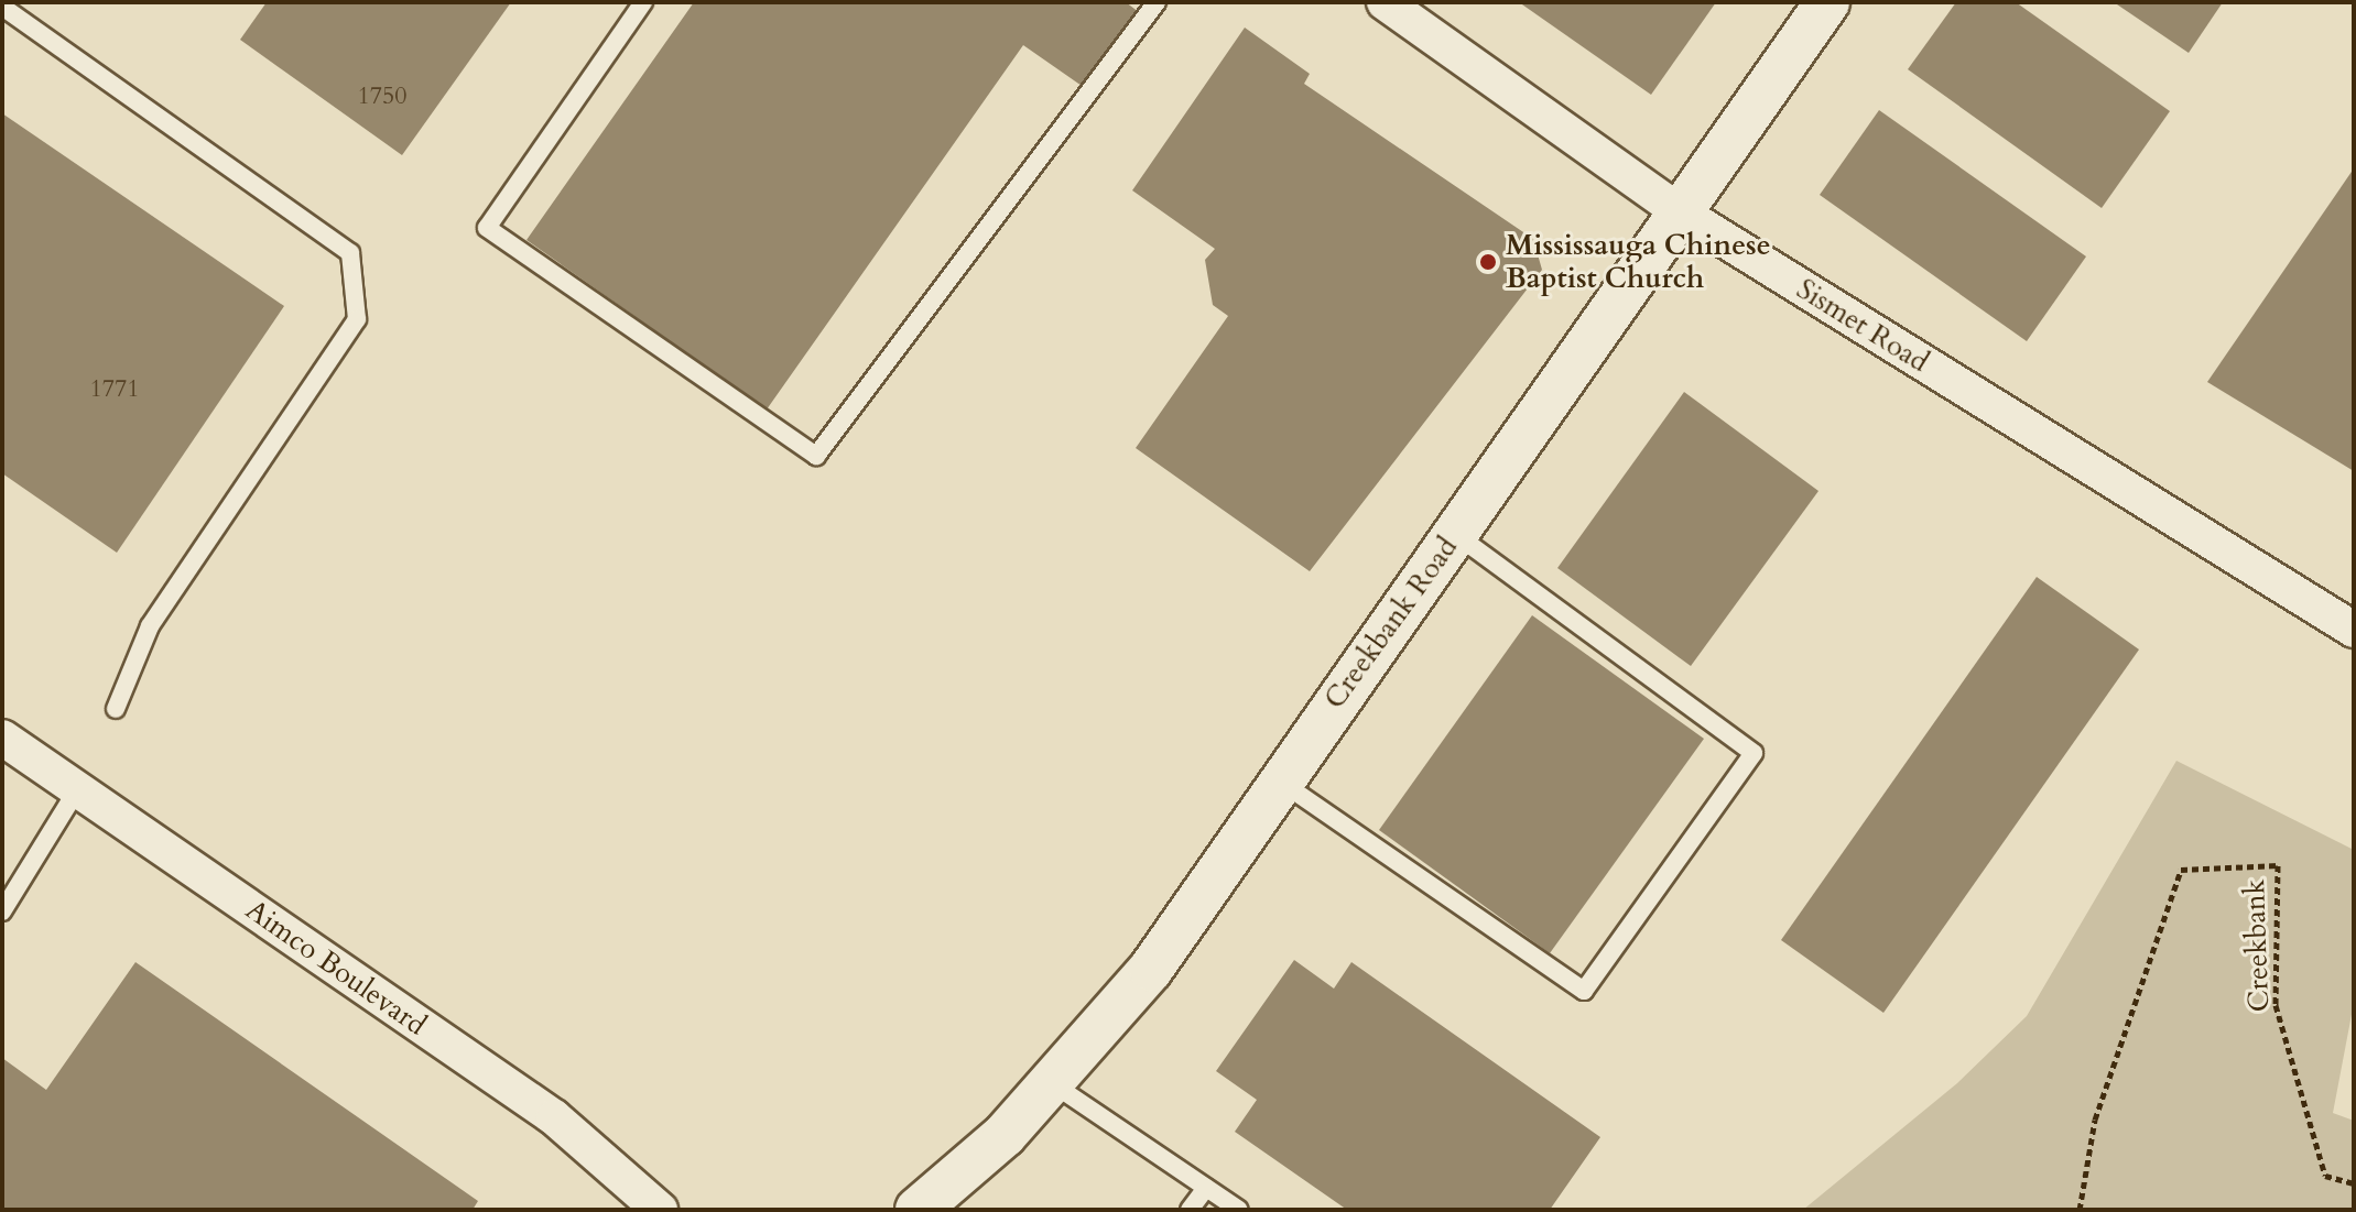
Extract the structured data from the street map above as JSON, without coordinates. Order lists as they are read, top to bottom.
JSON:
{
  "streets": {
    "street": ["Sismet Road", "Creekbank Road", "Aimco Boulevard"],
    "path": ["Creekbank"]
  },
  "crossings": [
    ["Sismet Road", "Creekbank Road"]
  ],
  "places": ["Mississauga Chinese Baptist Church"],
  "house_numbers": ["1750", "1771"]
}
